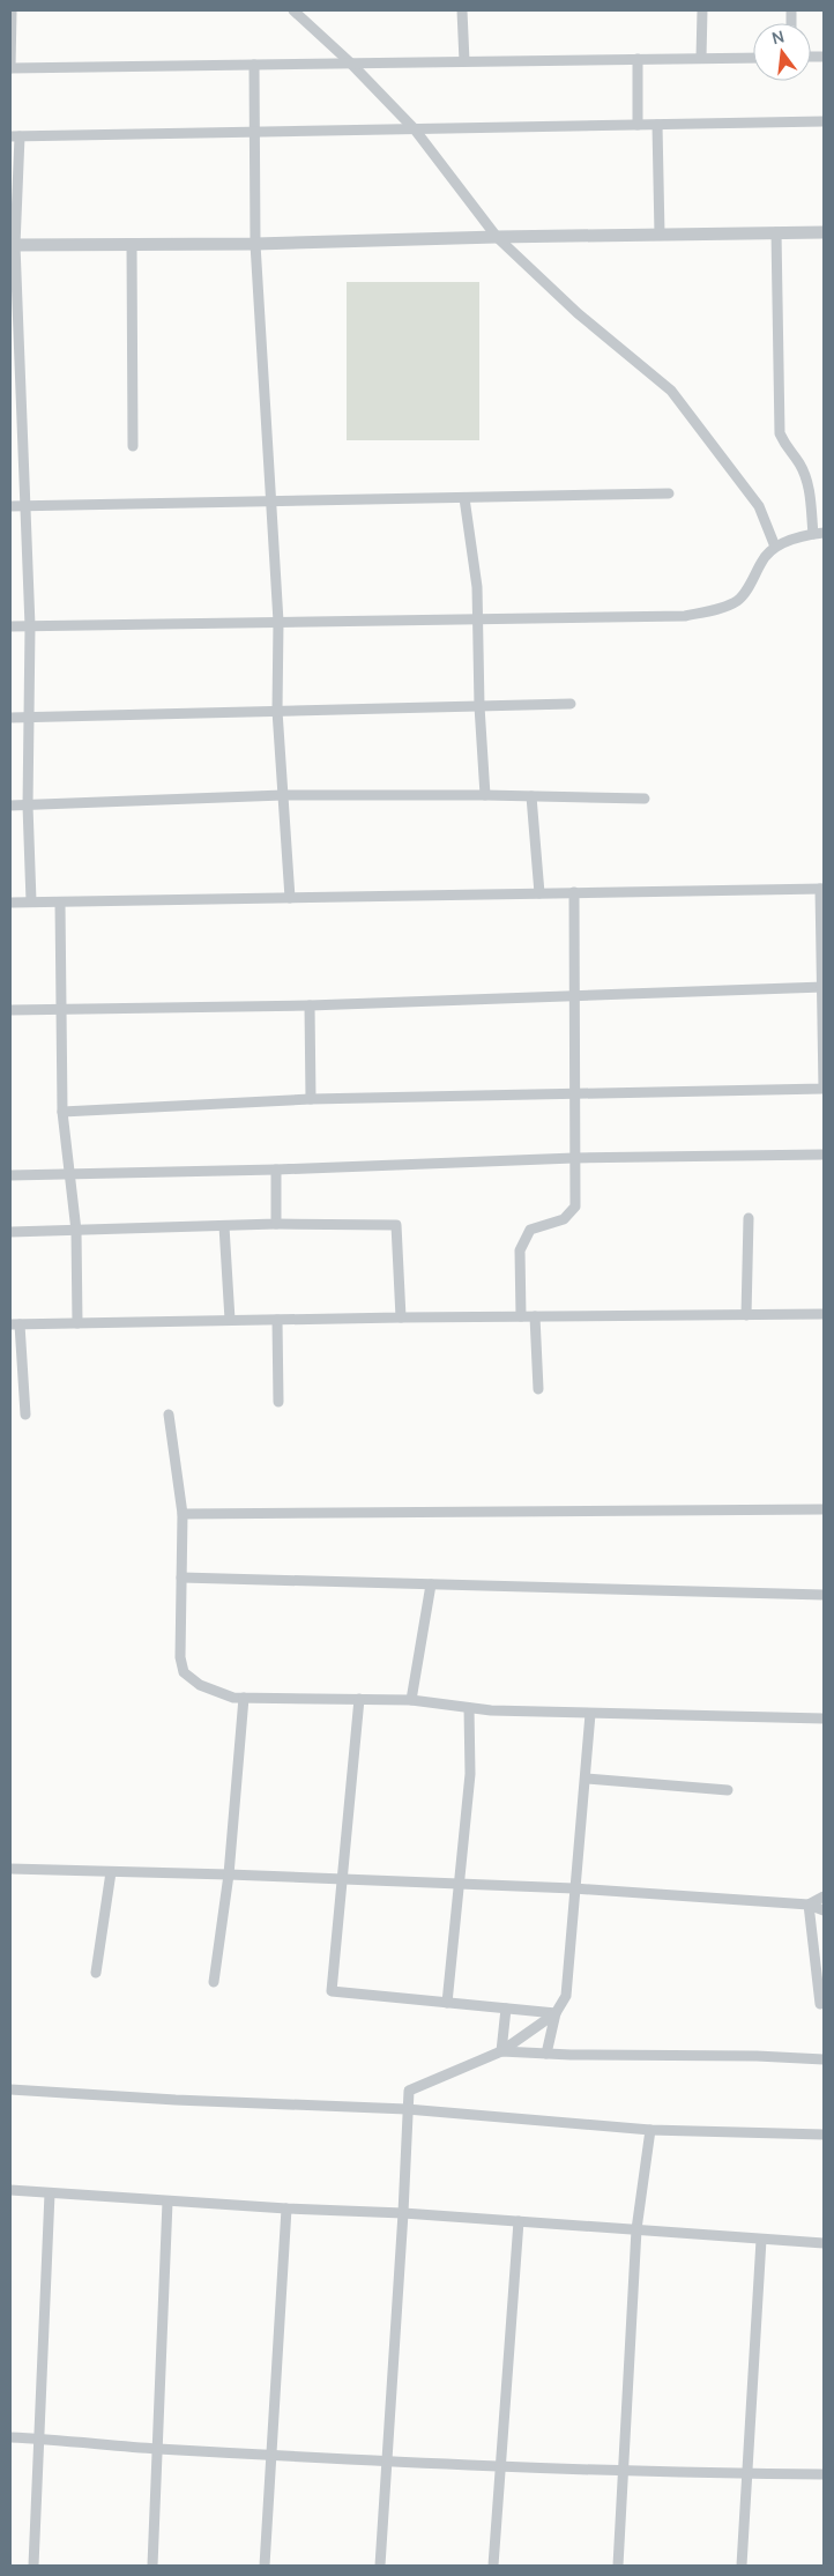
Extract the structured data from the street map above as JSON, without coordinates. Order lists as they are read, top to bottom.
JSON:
{
  "north": "top"
}
